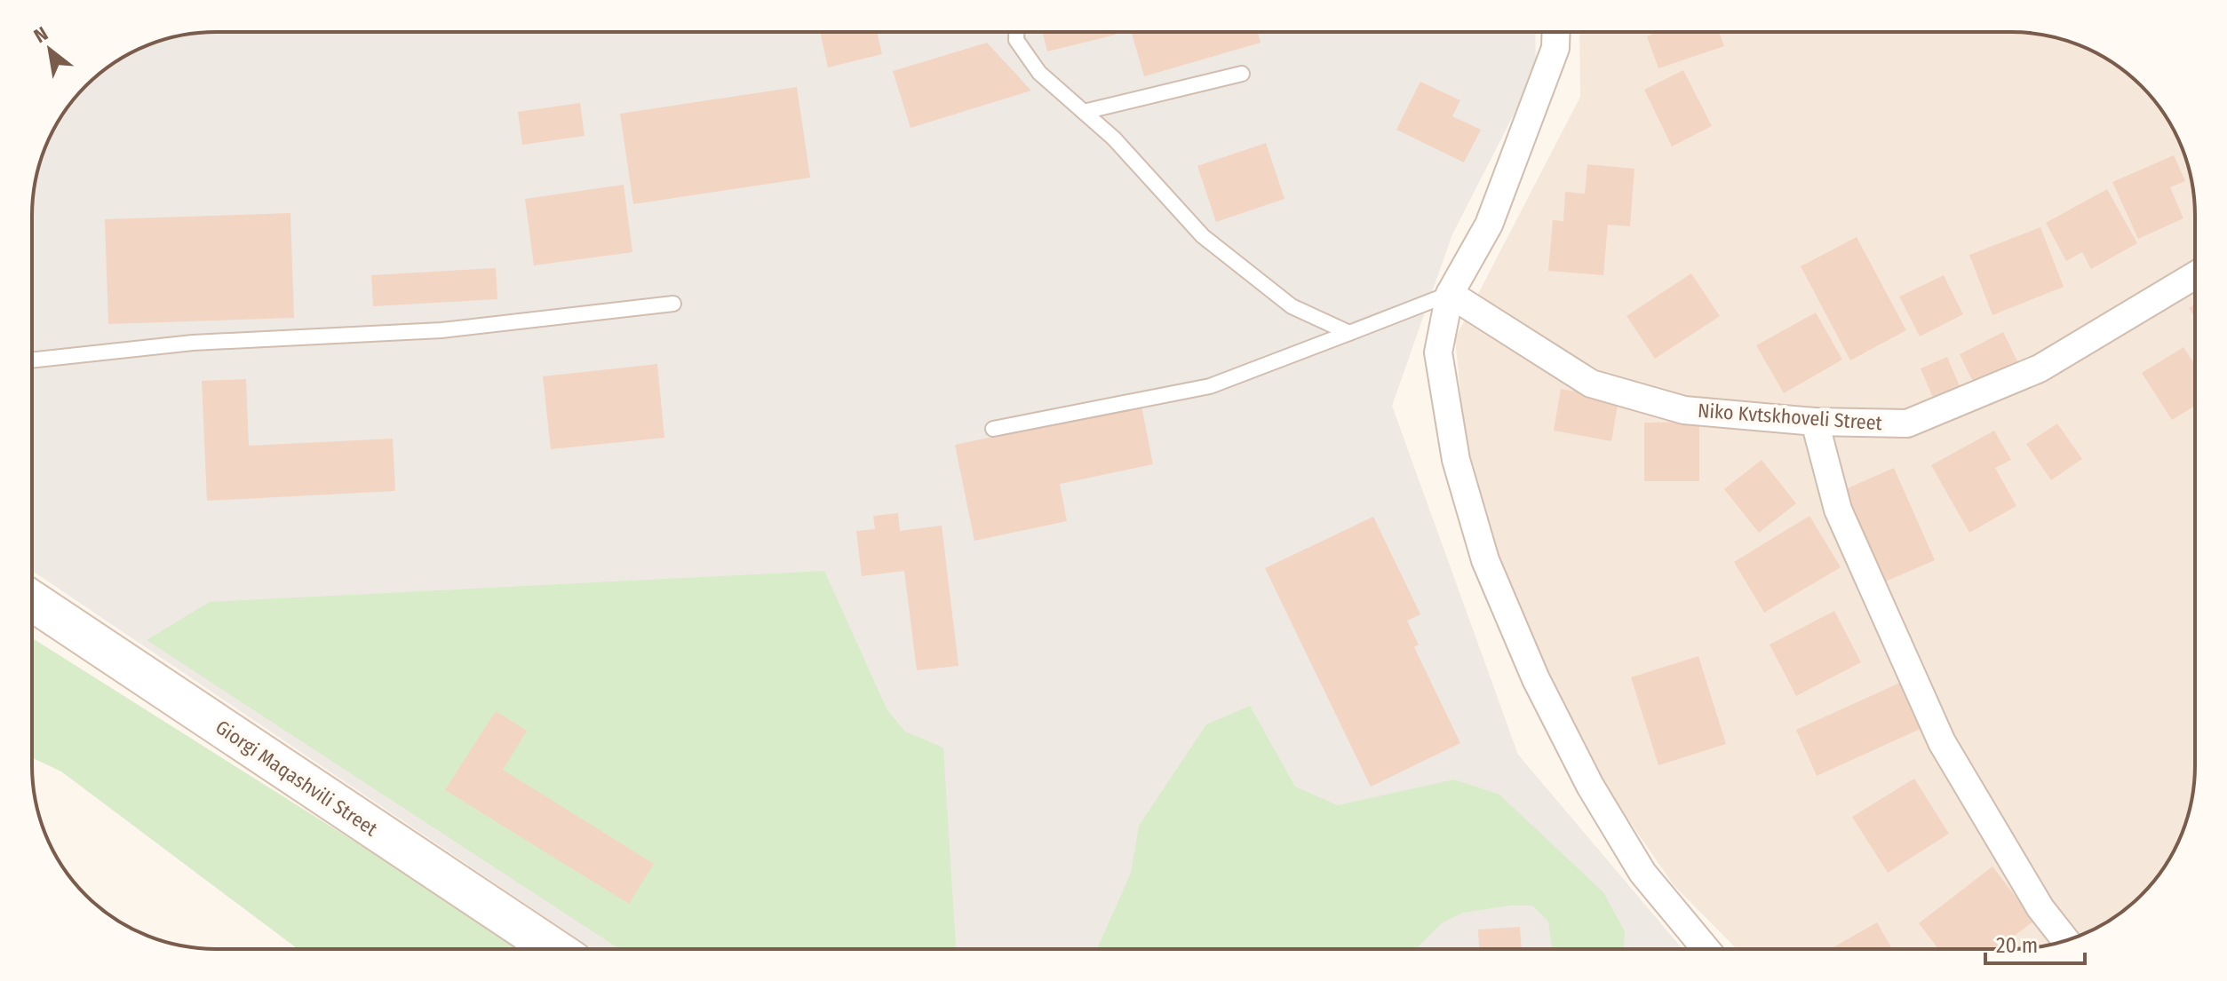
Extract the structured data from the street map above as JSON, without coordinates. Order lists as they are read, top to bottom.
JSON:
{
  "streets": {
    "street": ["Niko Kvtskhoveli Street", "Giorgi Maqashvili Street"]
  },
  "scale_bar": "20 m",
  "north": "top left"
}
